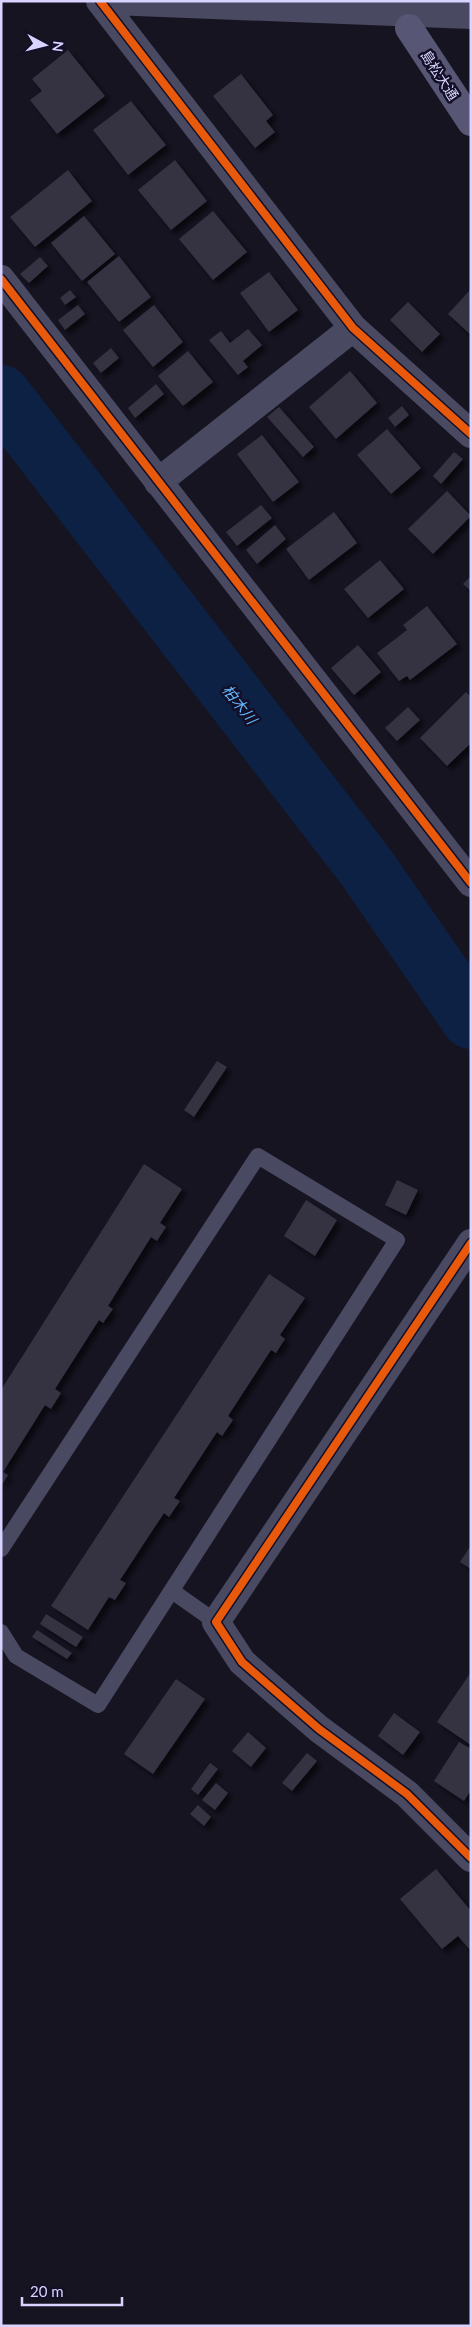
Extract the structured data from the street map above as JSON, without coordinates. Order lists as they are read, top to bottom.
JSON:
{
  "streets": {
    "street": ["島松大通"]
  },
  "water": ["柏木川"],
  "scale_bar": "20 m",
  "north": "right"
}
